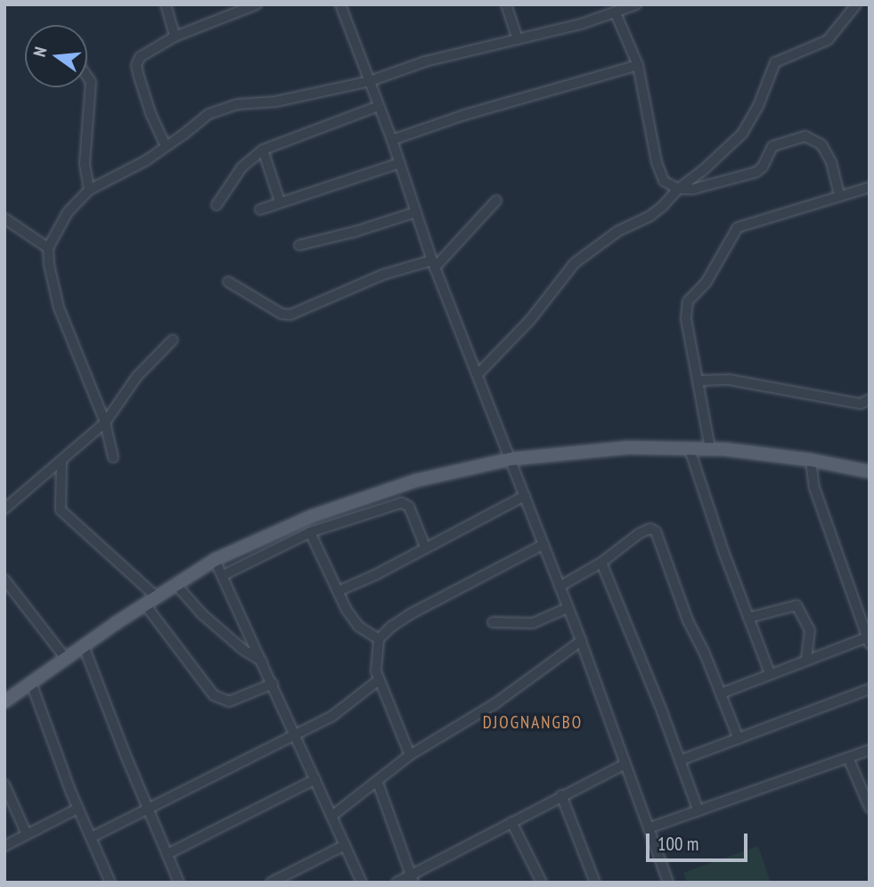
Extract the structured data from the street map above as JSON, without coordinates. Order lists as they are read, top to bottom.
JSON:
{
  "districts": ["DJOGNANGBO"],
  "scale_bar": "100 m",
  "north": "left"
}
